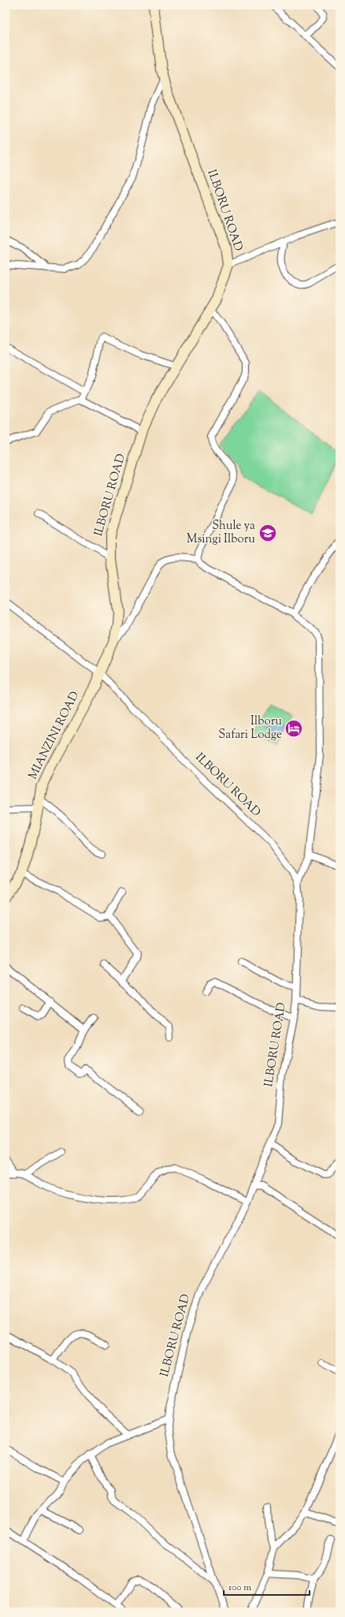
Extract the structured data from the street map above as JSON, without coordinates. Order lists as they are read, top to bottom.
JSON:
{
  "streets": {
    "street": ["ILBORU ROAD", "MIANZINI ROAD"]
  },
  "crossings": [
    ["ILBORU ROAD", "MIANZINI ROAD"]
  ],
  "places": {
    "school or university": ["Shule ya Msingi Ilboru"],
    "hotel": ["Ilboru Safari Lodge"]
  },
  "scale_bar": "100 m"
}
